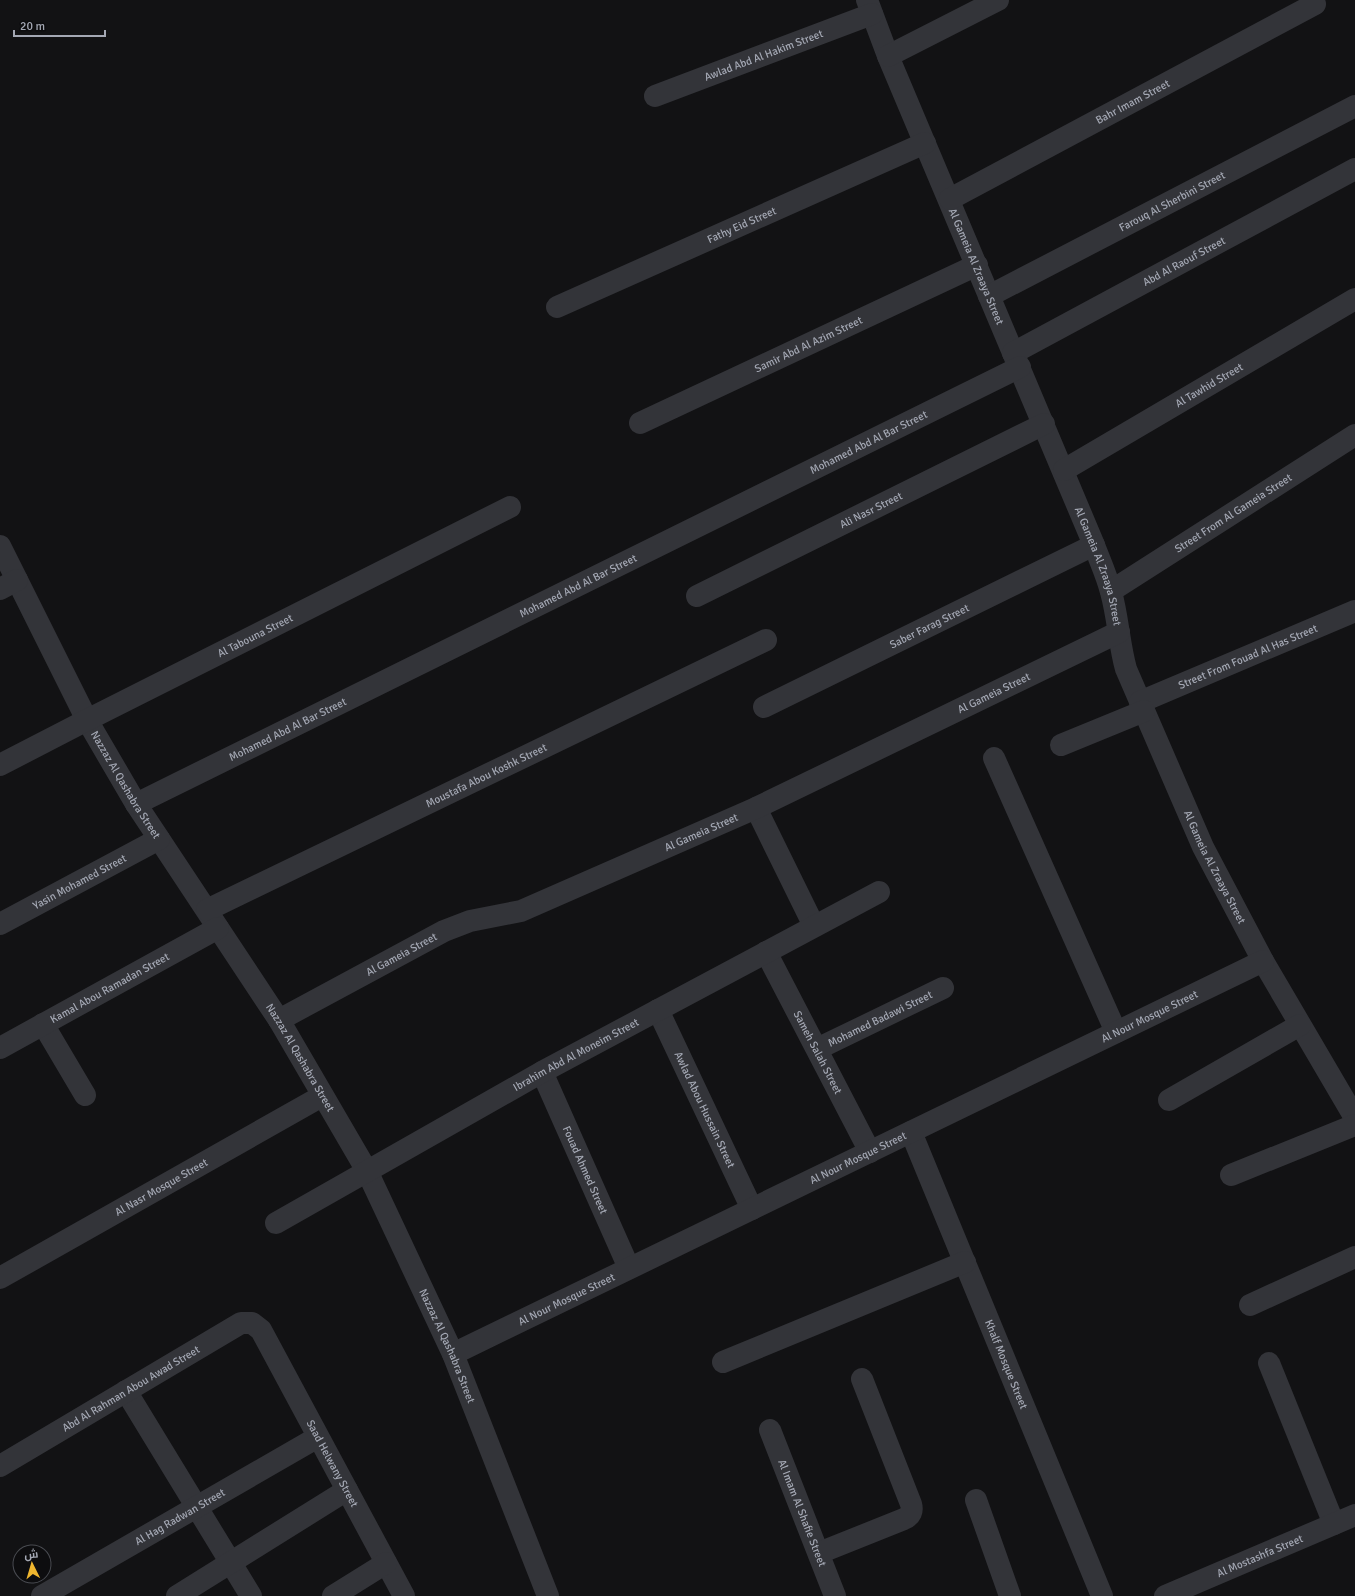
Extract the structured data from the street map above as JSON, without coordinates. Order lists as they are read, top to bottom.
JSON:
{
  "streets": {
    "street": [
      "Awlad Abd Al Hakim Street",
      "Bahr Imam Street",
      "Farouq Al Sherbini Street",
      "Fathy Eid Street",
      "Abd Al Raouf Street",
      "Al Gameia Al Zraaya Street",
      "Samir Abd Al Azim Street",
      "Al Tawhid Street",
      "Mohamed Abd Al Bar Street",
      "Ali Nasr Street",
      "Street From Al Gameia Street",
      "Saber Farag Street",
      "Al Tabouna Street",
      "Street From Fouad Al Has Street",
      "Al Gameia Street",
      "Moustafa Abou Koshk Street",
      "Nazzaz Al Qashabra Street",
      "Yasin Mohamed Street",
      "Kamal Abou Ramadan Street",
      "Al Nour Mosque Street",
      "Mohamed Badawi Street",
      "Sameh Salah Street",
      "Ibrahim Abd Al Moneim Street",
      "Awlad Abou Hussain Street",
      "Fouad Ahmed Street",
      "Al Nasr Mosque Street",
      "Khalf Mosque Street",
      "Abd Al Rahman Abou Awad Street",
      "Saad Helwany Street",
      "Al Imam Al Shafie Street",
      "Al Hag Radwan Street",
      "Al Mostashfa Street"
    ]
  },
  "crossings": [
    ["Awlad Abd Al Hakim Street", "Al Gameia Al Zraaya Street"],
    ["Bahr Imam Street", "Al Gameia Al Zraaya Street"],
    ["Farouq Al Sherbini Street", "Al Gameia Al Zraaya Street"],
    ["Fathy Eid Street", "Al Gameia Al Zraaya Street"],
    ["Abd Al Raouf Street", "Al Gameia Al Zraaya Street"],
    ["Abd Al Raouf Street", "Mohamed Abd Al Bar Street"],
    ["Al Gameia Al Zraaya Street", "Samir Abd Al Azim Street"],
    ["Al Gameia Al Zraaya Street", "Al Tawhid Street"],
    ["Al Gameia Al Zraaya Street", "Mohamed Abd Al Bar Street"],
    ["Al Gameia Al Zraaya Street", "Ali Nasr Street"],
    ["Al Gameia Al Zraaya Street", "Street From Al Gameia Street"],
    ["Al Gameia Al Zraaya Street", "Saber Farag Street"],
    ["Al Gameia Al Zraaya Street", "Street From Fouad Al Has Street"],
    ["Al Gameia Al Zraaya Street", "Al Gameia Street"],
    ["Al Gameia Al Zraaya Street", "Al Nour Mosque Street"],
    ["Mohamed Abd Al Bar Street", "Nazzaz Al Qashabra Street"],
    ["Al Tabouna Street", "Nazzaz Al Qashabra Street"],
    ["Al Gameia Street", "Nazzaz Al Qashabra Street"],
    ["Moustafa Abou Koshk Street", "Nazzaz Al Qashabra Street"],
    ["Nazzaz Al Qashabra Street", "Yasin Mohamed Street"],
    ["Nazzaz Al Qashabra Street", "Kamal Abou Ramadan Street"],
    ["Nazzaz Al Qashabra Street", "Al Nour Mosque Street"],
    ["Nazzaz Al Qashabra Street", "Ibrahim Abd Al Moneim Street"],
    ["Nazzaz Al Qashabra Street", "Al Nasr Mosque Street"],
    ["Al Nour Mosque Street", "Sameh Salah Street"],
    ["Al Nour Mosque Street", "Awlad Abou Hussain Street"],
    ["Al Nour Mosque Street", "Fouad Ahmed Street"],
    ["Al Nour Mosque Street", "Khalf Mosque Street"],
    ["Mohamed Badawi Street", "Sameh Salah Street"],
    ["Sameh Salah Street", "Ibrahim Abd Al Moneim Street"],
    ["Ibrahim Abd Al Moneim Street", "Awlad Abou Hussain Street"],
    ["Ibrahim Abd Al Moneim Street", "Fouad Ahmed Street"],
    ["Abd Al Rahman Abou Awad Street", "Saad Helwany Street"],
    ["Saad Helwany Street", "Al Hag Radwan Street"]
  ],
  "scale_bar": "20 m",
  "north": "top"
}
